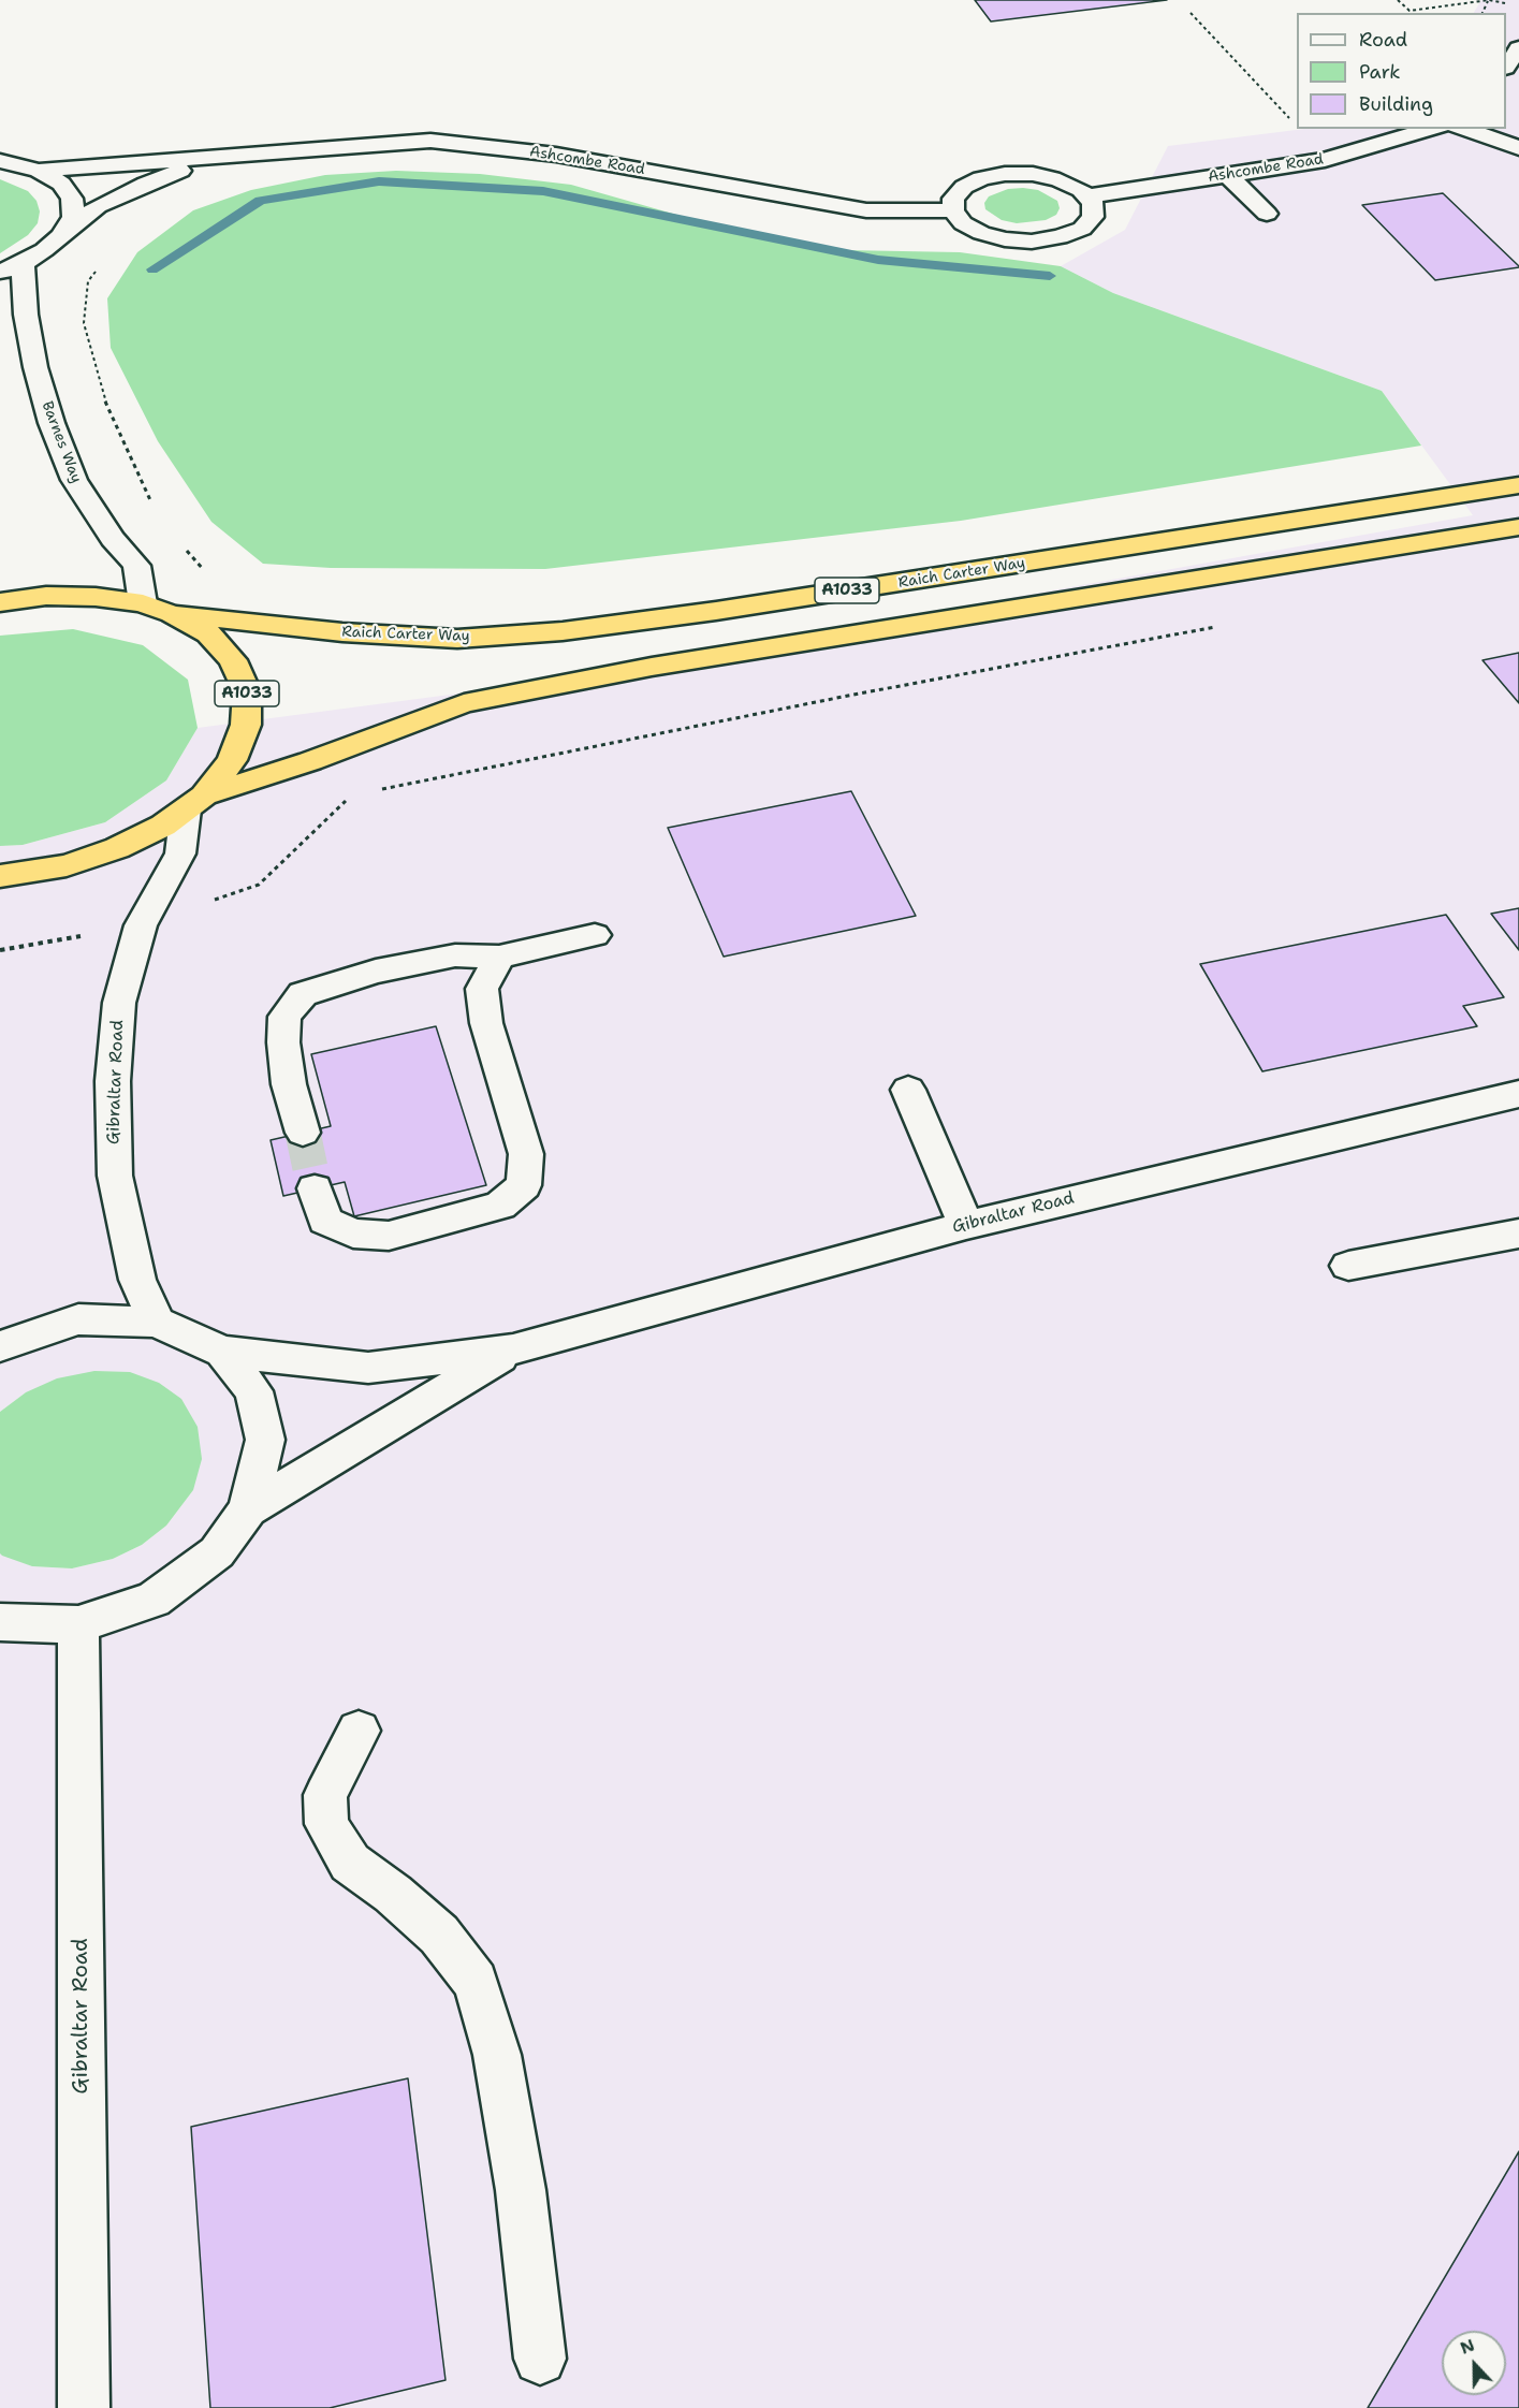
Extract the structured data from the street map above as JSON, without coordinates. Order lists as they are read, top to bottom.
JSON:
{
  "streets": {
    "highway": ["Raich Carter Way", "A1033"],
    "street": ["Ashcombe Road", "Barnes Way", "Gibraltar Road"]
  },
  "crossings": [
    ["Ashcombe Road", "Barnes Way"],
    ["Raich Carter Way", "A1033"],
    ["A1033", "Gibraltar Road"]
  ],
  "legend": ["Road", "Park", "Building"],
  "north": "top"
}
